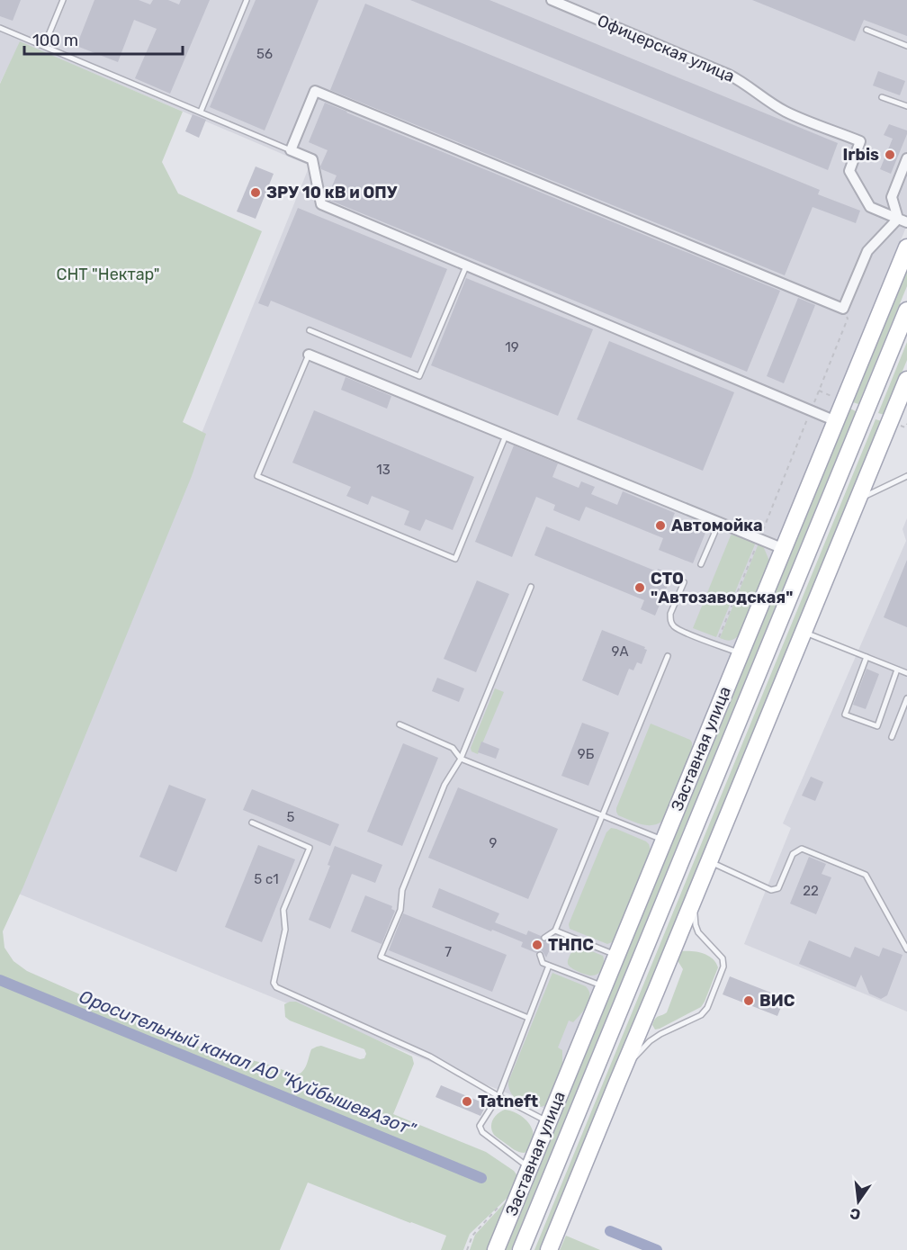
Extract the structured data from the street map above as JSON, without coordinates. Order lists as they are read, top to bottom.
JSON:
{
  "streets": {
    "main road": ["Заставная улица"],
    "street": ["Офицерская улица"]
  },
  "water": ["Оросительный канал АО \"КуйбышевАзот\""],
  "parks": ["СНТ \"Нектар\""],
  "places": [
    "Irbis",
    "ЗРУ 10 кВ и ОПУ",
    "Автомойка",
    "СТО \"Автозаводская\"",
    "ТНПС",
    "ВИС",
    "Tatneft"
  ],
  "house_numbers": [
    "56",
    "19",
    "13",
    "9А",
    "9Б",
    "5",
    "9",
    "5 с1",
    "22",
    "7"
  ],
  "scale_bar": "100 m",
  "north": "bottom"
}
